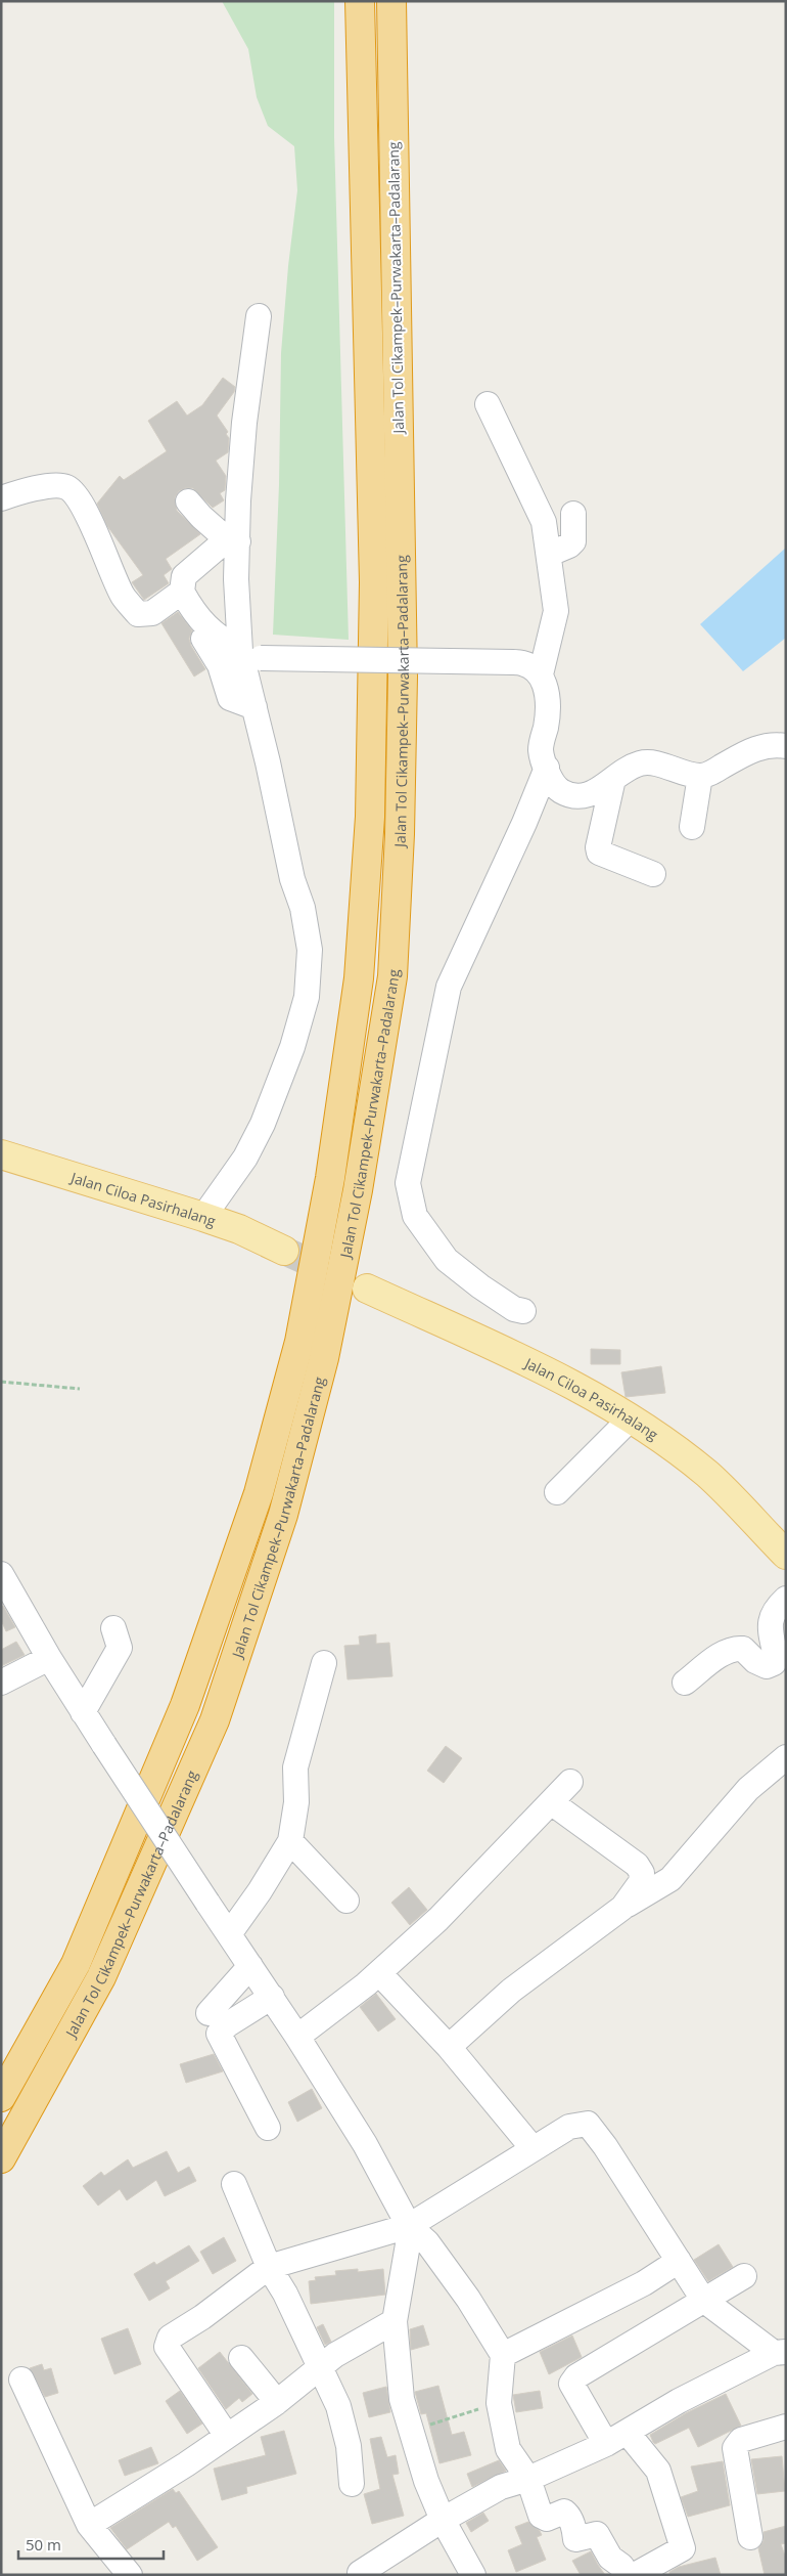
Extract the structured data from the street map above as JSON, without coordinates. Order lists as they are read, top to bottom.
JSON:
{
  "streets": {
    "highway": ["Jalan Tol Cikampek–Purwakarta–Padalarang"],
    "main road": ["Jalan Ciloa Pasirhalang"]
  },
  "scale_bar": "50 m"
}
